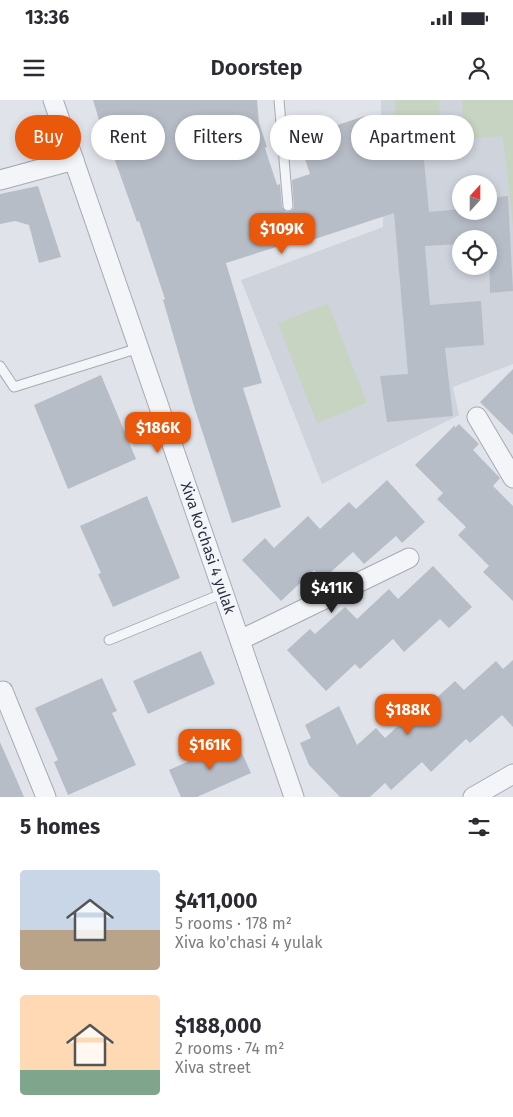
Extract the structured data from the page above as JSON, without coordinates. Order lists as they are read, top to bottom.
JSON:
{
  "streets": {
    "street": ["Xiva ko'chasi 4 yulak"]
  },
  "north": "top",
  "page": {
    "status": "13:36",
    "header": "Doorstep",
    "chip": [
      "Buy",
      "Rent",
      "Filters",
      "New",
      "Apartment"
    ],
    "price": [
      "$109K",
      "$186K",
      "$411K",
      "$188K",
      "$161K"
    ],
    "heading": "5 homes",
    "list": [
      {
        "name": "$411,000",
        "note": "5 rooms · 178 m² · Xiva ko'chasi 4 yulak"
      },
      {
        "name": "$188,000",
        "note": "2 rooms · 74 m² · Xiva street"
      }
    ]
  }
}
